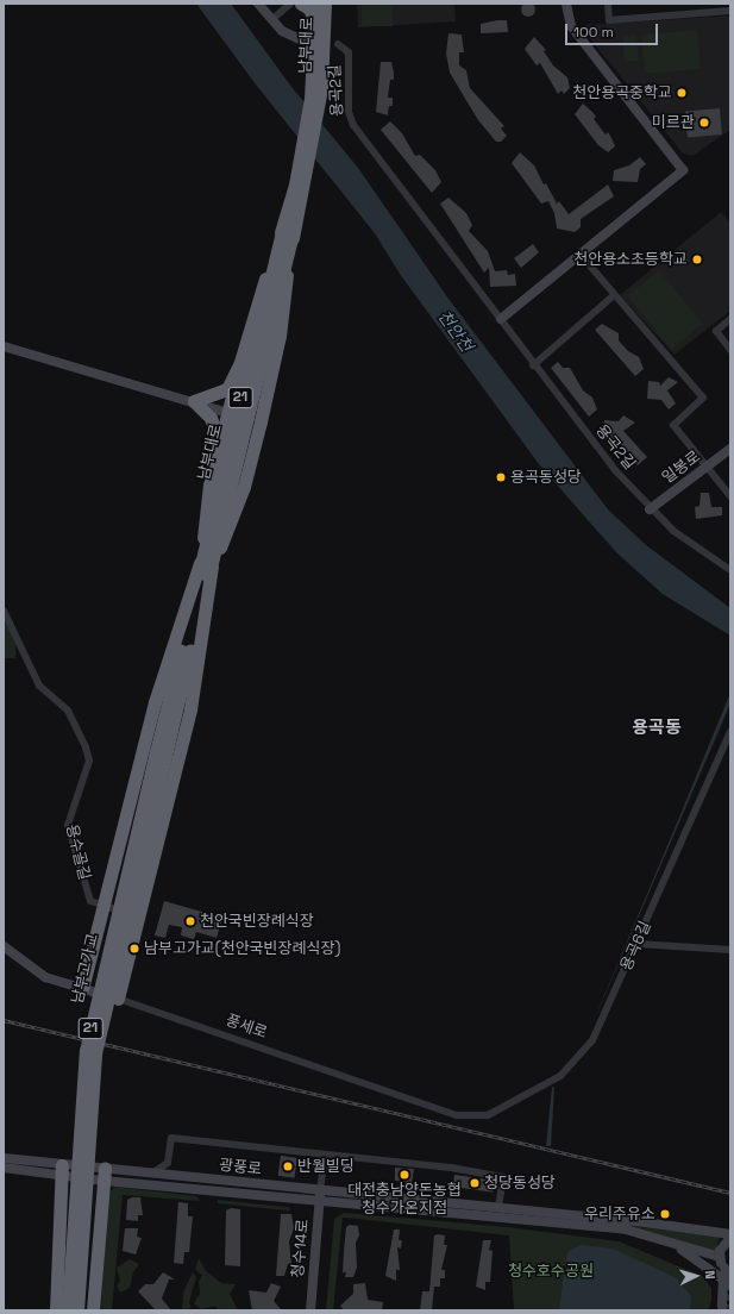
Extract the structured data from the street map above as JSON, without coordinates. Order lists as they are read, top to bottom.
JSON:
{
  "streets": {
    "highway": ["남부대로", "21", "남부고가교"],
    "street": [
      "용곡2길",
      "일봉로",
      "용수골길",
      "용곡6길",
      "풍세로",
      "광풍로",
      "청수14로"
    ]
  },
  "crossings": [
    ["남부대로", "남부고가교"],
    ["용곡2길", "일봉로"],
    ["용곡6길", "풍세로"],
    ["광풍로", "청수14로"]
  ],
  "districts": ["용곡동"],
  "water": ["천안천"],
  "parks": ["청수호수공원"],
  "places": [
    "천안용곡중학교",
    "미르관",
    "천안용소초등학교",
    "용곡동성당",
    "천안국빈장례식장",
    "남부고가교(천안국빈장례식장)",
    "반월빌딩",
    "대전충남양돈농협 청수가온지점",
    "청당동성당",
    "우리주유소"
  ],
  "scale_bar": "100 m",
  "north": "right"
}
